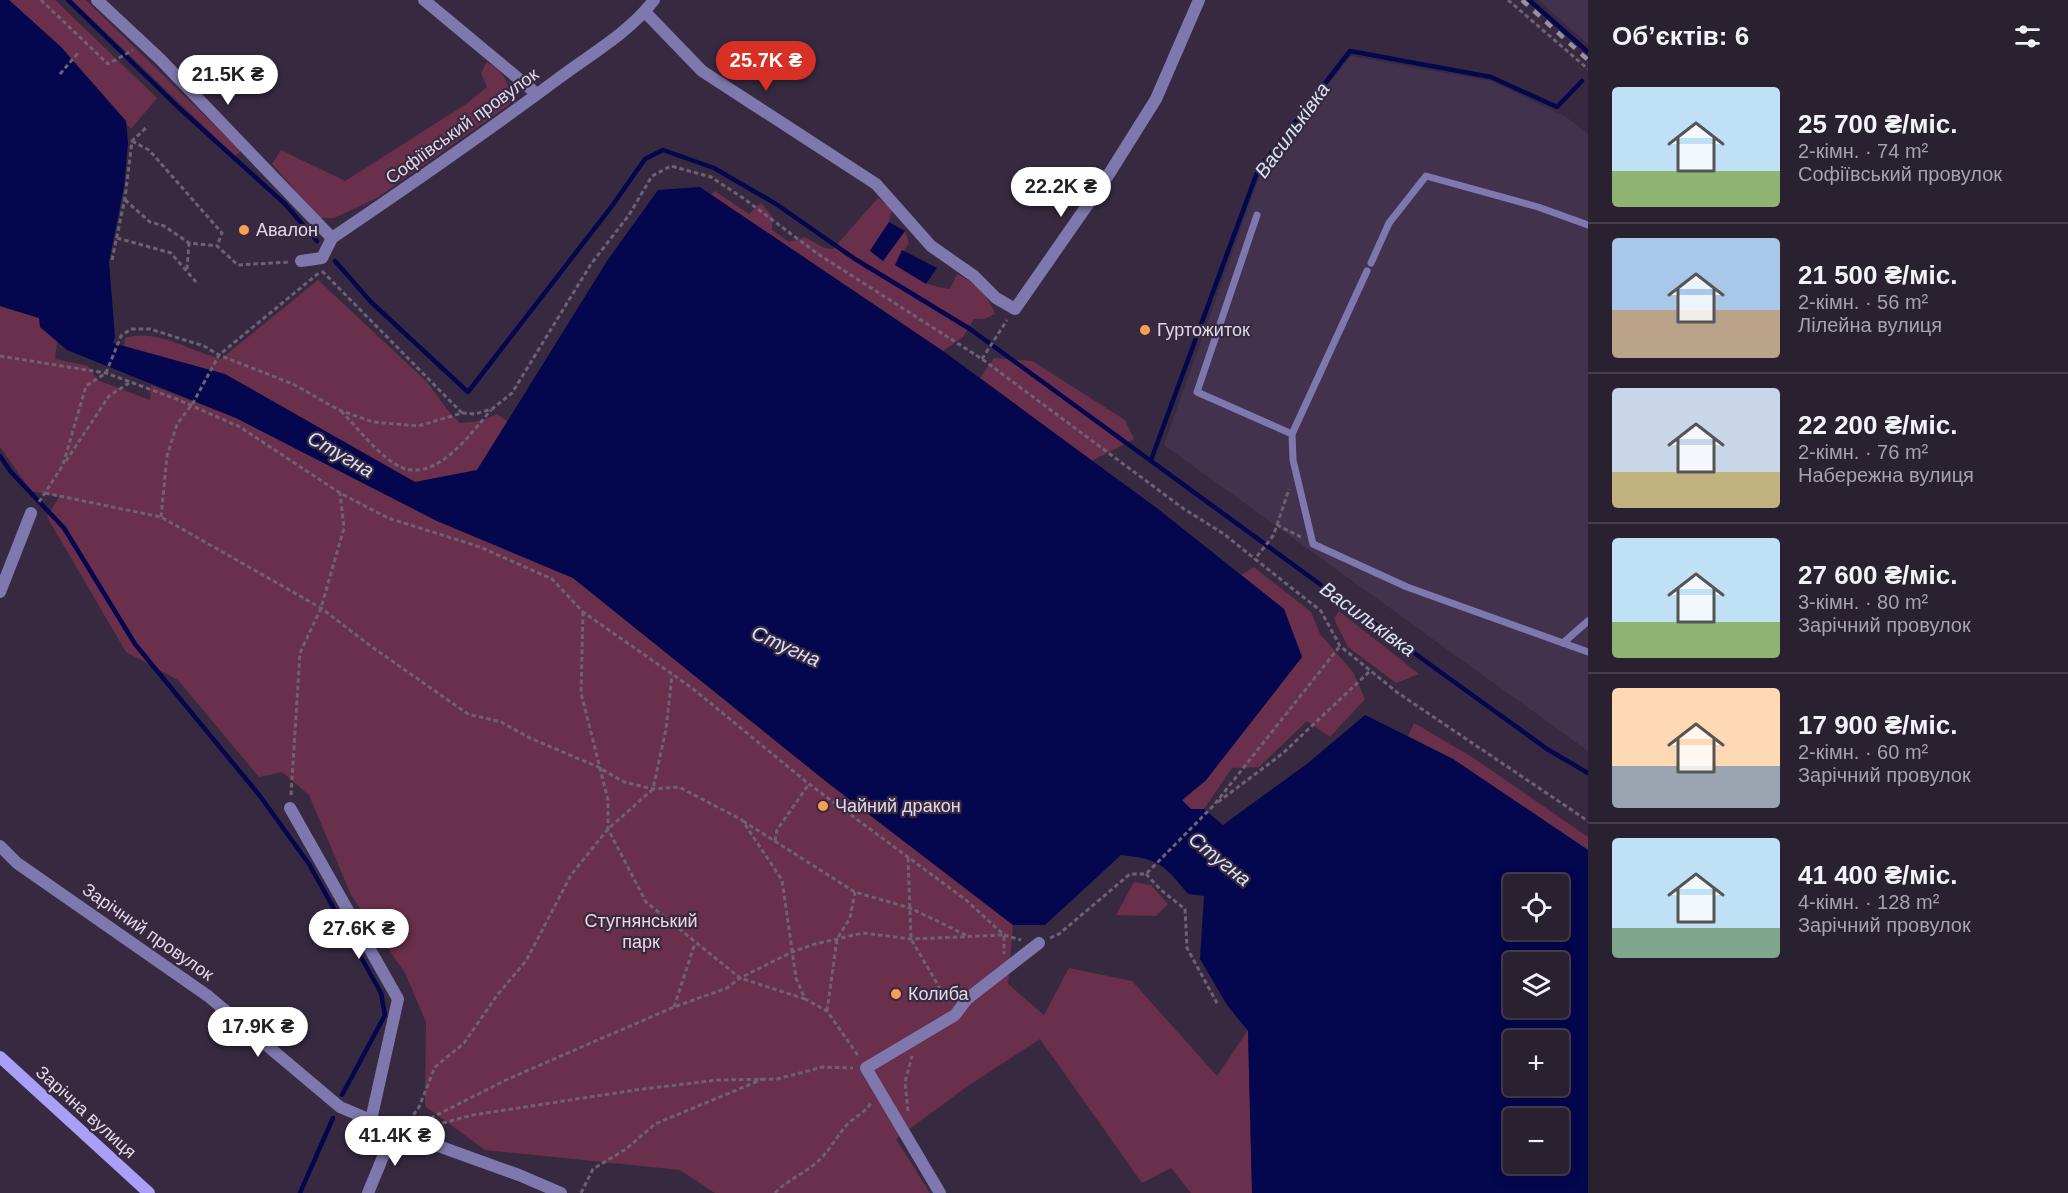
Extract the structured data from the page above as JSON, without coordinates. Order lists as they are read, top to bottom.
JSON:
{
  "streets": {
    "street": ["Софіївський провулок", "Зарічний провулок", "Зарічна вулиця"]
  },
  "water": ["Васильківка", "Стугна"],
  "parks": ["Стугнянський парк"],
  "places": [
    "Авалон",
    "Гуртожиток",
    "Чайний дракон",
    "Колиба"
  ],
  "page": {
    "heading": "Об’єктів: 6",
    "price": [
      "25.7K ₴",
      "21.5K ₴",
      "22.2K ₴",
      "27.6K ₴",
      "17.9K ₴",
      "41.4K ₴"
    ],
    "list": [
      {
        "name": "25 700 ₴/міс.",
        "note": "2-кімн. · 74 m² · Софіївський провулок"
      },
      {
        "name": "21 500 ₴/міс.",
        "note": "2-кімн. · 56 m² · Лілейна вулиця"
      },
      {
        "name": "22 200 ₴/міс.",
        "note": "2-кімн. · 76 m² · Набережна вулиця"
      },
      {
        "name": "27 600 ₴/міс.",
        "note": "3-кімн. · 80 m² · Зарічний провулок"
      },
      {
        "name": "17 900 ₴/міс.",
        "note": "2-кімн. · 60 m² · Зарічний провулок"
      },
      {
        "name": "41 400 ₴/міс.",
        "note": "4-кімн. · 128 m² · Зарічний провулок"
      }
    ],
    "map_buttons": ["+", "−"]
  }
}
